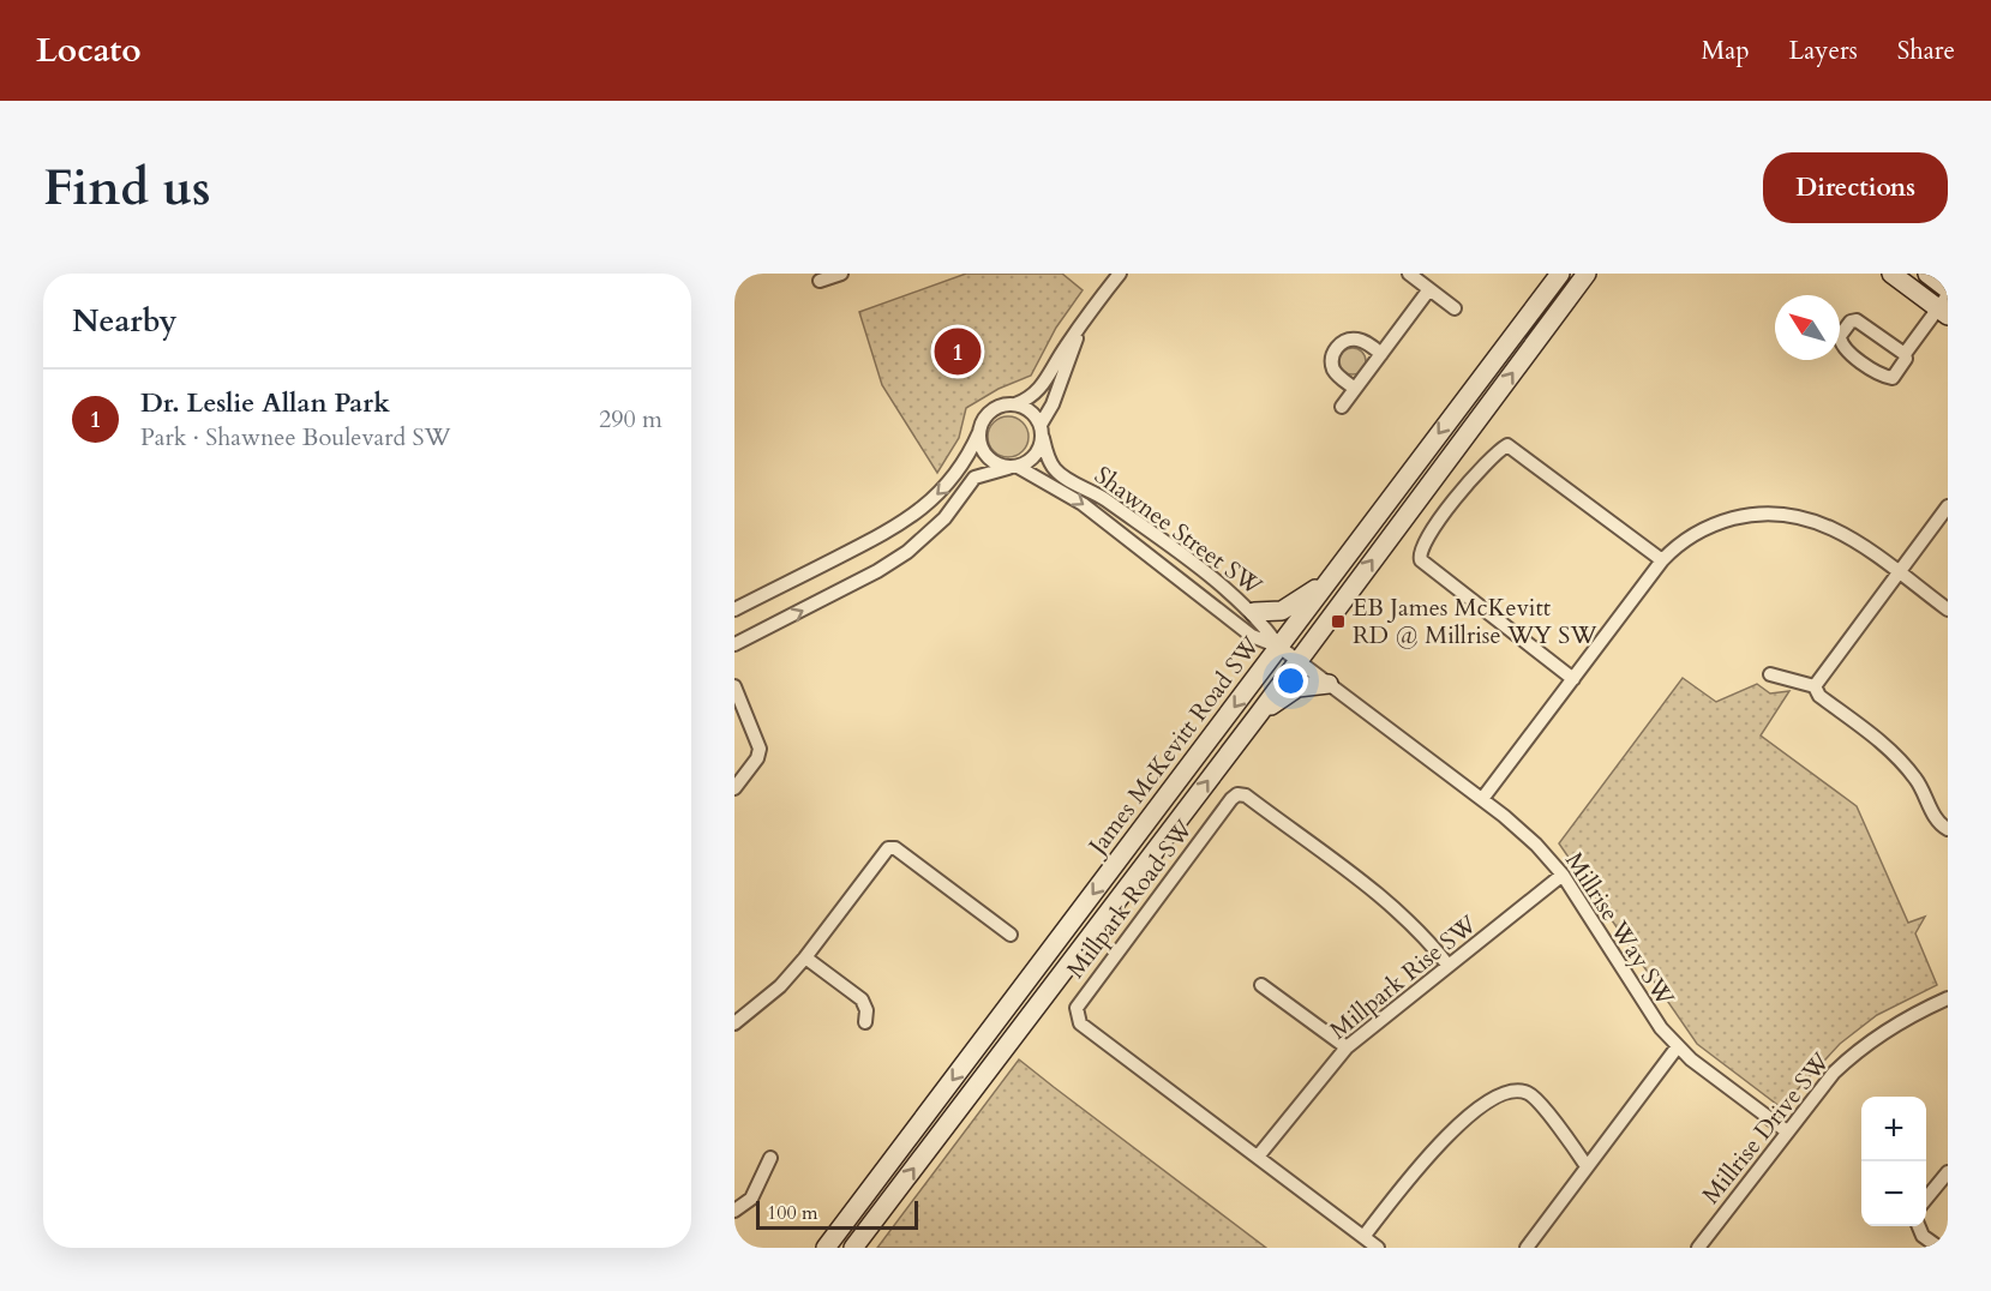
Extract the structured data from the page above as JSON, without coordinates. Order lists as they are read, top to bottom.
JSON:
{
  "streets": {
    "main road": ["James McKevitt Road SW"],
    "street": [
      "Shawnee Street SW",
      "Millpark Road SW",
      "Millrise Way SW",
      "Millpark Rise SW",
      "Millrise Drive SW"
    ]
  },
  "crossings": [
    ["Shawnee Street SW", "James McKevitt Road SW"],
    ["Shawnee Street SW", "Millrise Way SW"],
    ["James McKevitt Road SW", "Millrise Way SW"],
    ["Millpark Road SW", "Millpark Rise SW"],
    ["Millrise Way SW", "Millpark Rise SW"],
    ["Millrise Way SW", "Millrise Drive SW"]
  ],
  "places": {
    "transit": ["EB James McKevitt RD @ Millrise WY SW"]
  },
  "scale_bar": "100 m",
  "north": "top left",
  "page": {
    "header": "Locato",
    "nav": ["Map", "Layers", "Share"],
    "buttons": "Directions",
    "title": "Find us",
    "heading": "Nearby",
    "pins": "1",
    "list": [
      {
        "mark": "1",
        "name": "Dr. Leslie Allan Park",
        "note": "Park · Shawnee Boulevard SW",
        "value": "290 m"
      }
    ],
    "map_buttons": ["+", "−"],
    "scale": "100 m"
  }
}
